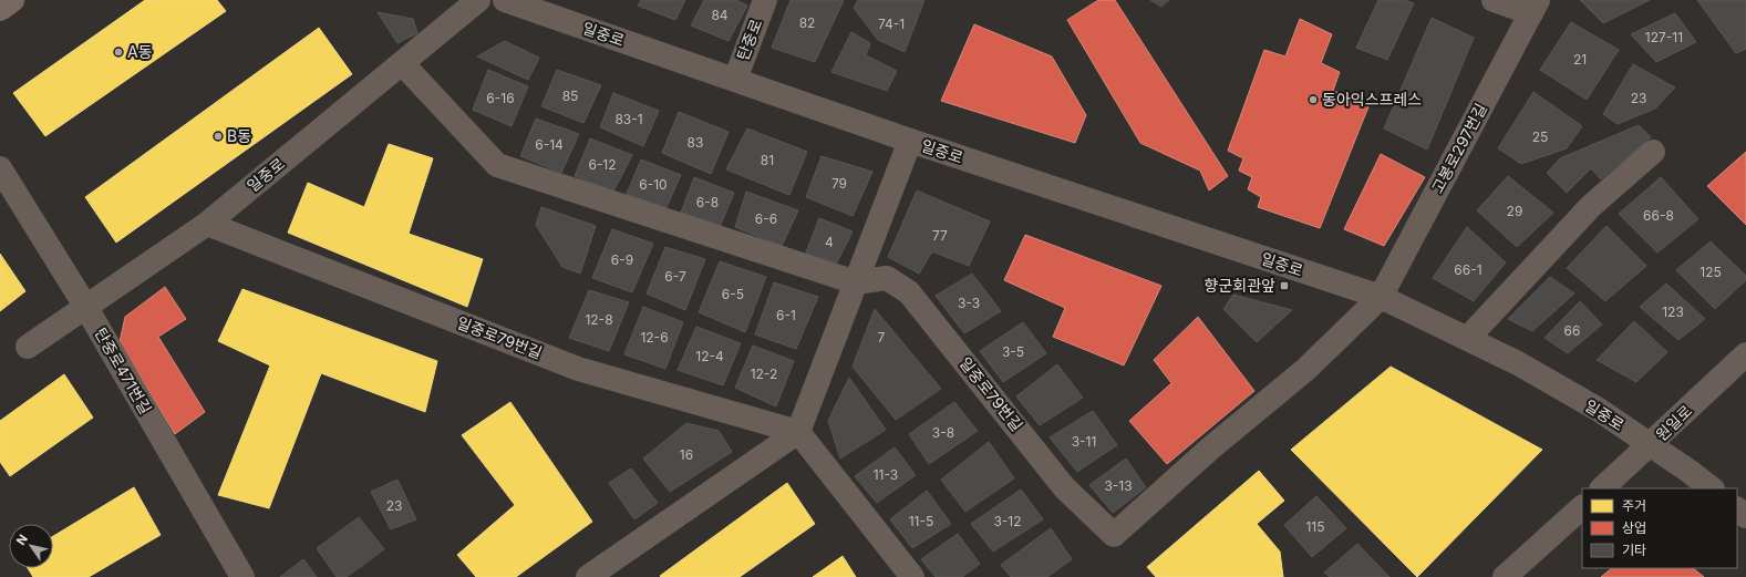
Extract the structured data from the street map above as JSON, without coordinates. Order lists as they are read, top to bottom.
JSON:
{
  "streets": {
    "street": [
      "일중로",
      "탄중로",
      "고봉로297번길",
      "일중로79번길",
      "탄중로471번길",
      "원일로"
    ]
  },
  "crossings": [
    ["일중로", "탄중로"],
    ["일중로", "고봉로297번길"],
    ["일중로", "일중로79번길"],
    ["일중로", "탄중로471번길"],
    ["일중로", "원일로"],
    ["고봉로297번길", "일중로79번길"]
  ],
  "places": {
    "other": ["A동", "동아익스프레스", "B동"],
    "transit": ["향군회관앞"]
  },
  "house_numbers": [
    "84",
    "82",
    "74-1",
    "127-11",
    "21",
    "85",
    "6-16",
    "23",
    "83-1",
    "25",
    "83",
    "6-14",
    "81",
    "6-12",
    "79",
    "6-10",
    "6-8",
    "29",
    "66-8",
    "6-6",
    "77",
    "4",
    "6-9",
    "66-1",
    "125",
    "6-7",
    "6-5",
    "3-3",
    "123",
    "6-1",
    "12-8",
    "66",
    "12-6",
    "7",
    "3-5",
    "12-4",
    "12-2",
    "3-8",
    "3-11",
    "16",
    "11-3",
    "3-13",
    "23",
    "11-5",
    "3-12",
    "115"
  ],
  "legend": ["주거", "상업", "기타"],
  "north": "top left"
}
